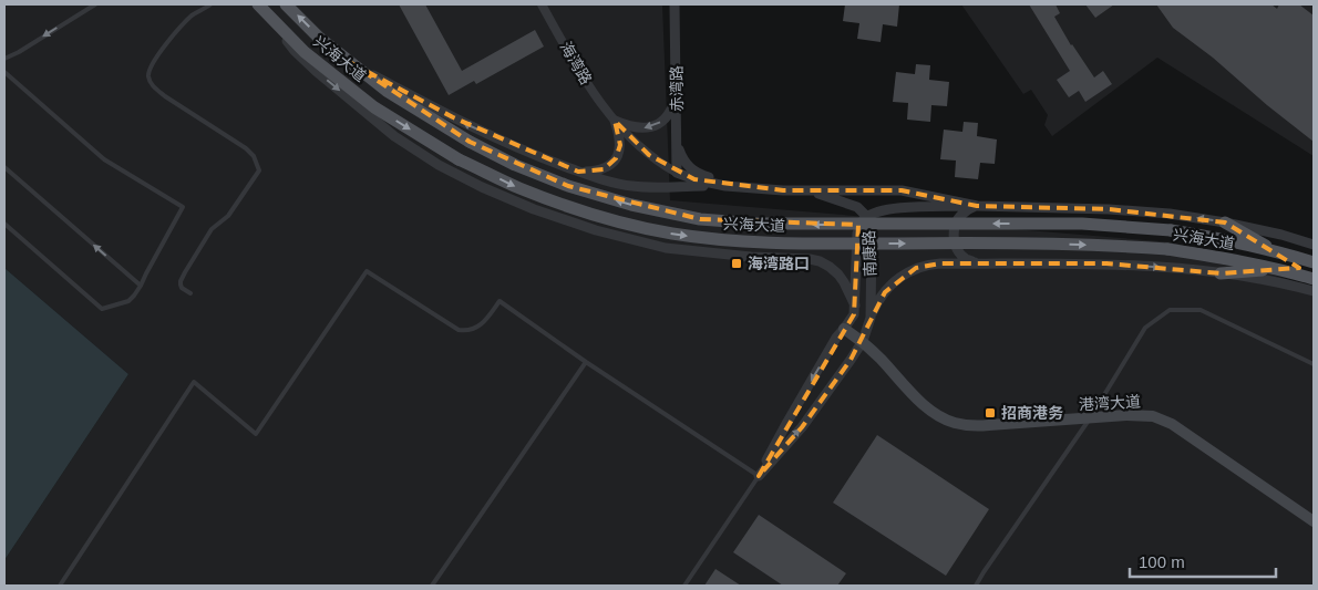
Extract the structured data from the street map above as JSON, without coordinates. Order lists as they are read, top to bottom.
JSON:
{
  "streets": {
    "main road": ["兴海大道", "港湾大道"],
    "street": ["海湾路", "赤湾路", "南康路"]
  },
  "crossings": [
    ["兴海大道", "海湾路"],
    ["兴海大道", "赤湾路"],
    ["兴海大道", "南康路"],
    ["海湾路", "赤湾路"],
    ["南康路", "港湾大道"]
  ],
  "places": {
    "transit": ["海湾路口", "招商港务"]
  },
  "scale_bar": "100 m"
}
